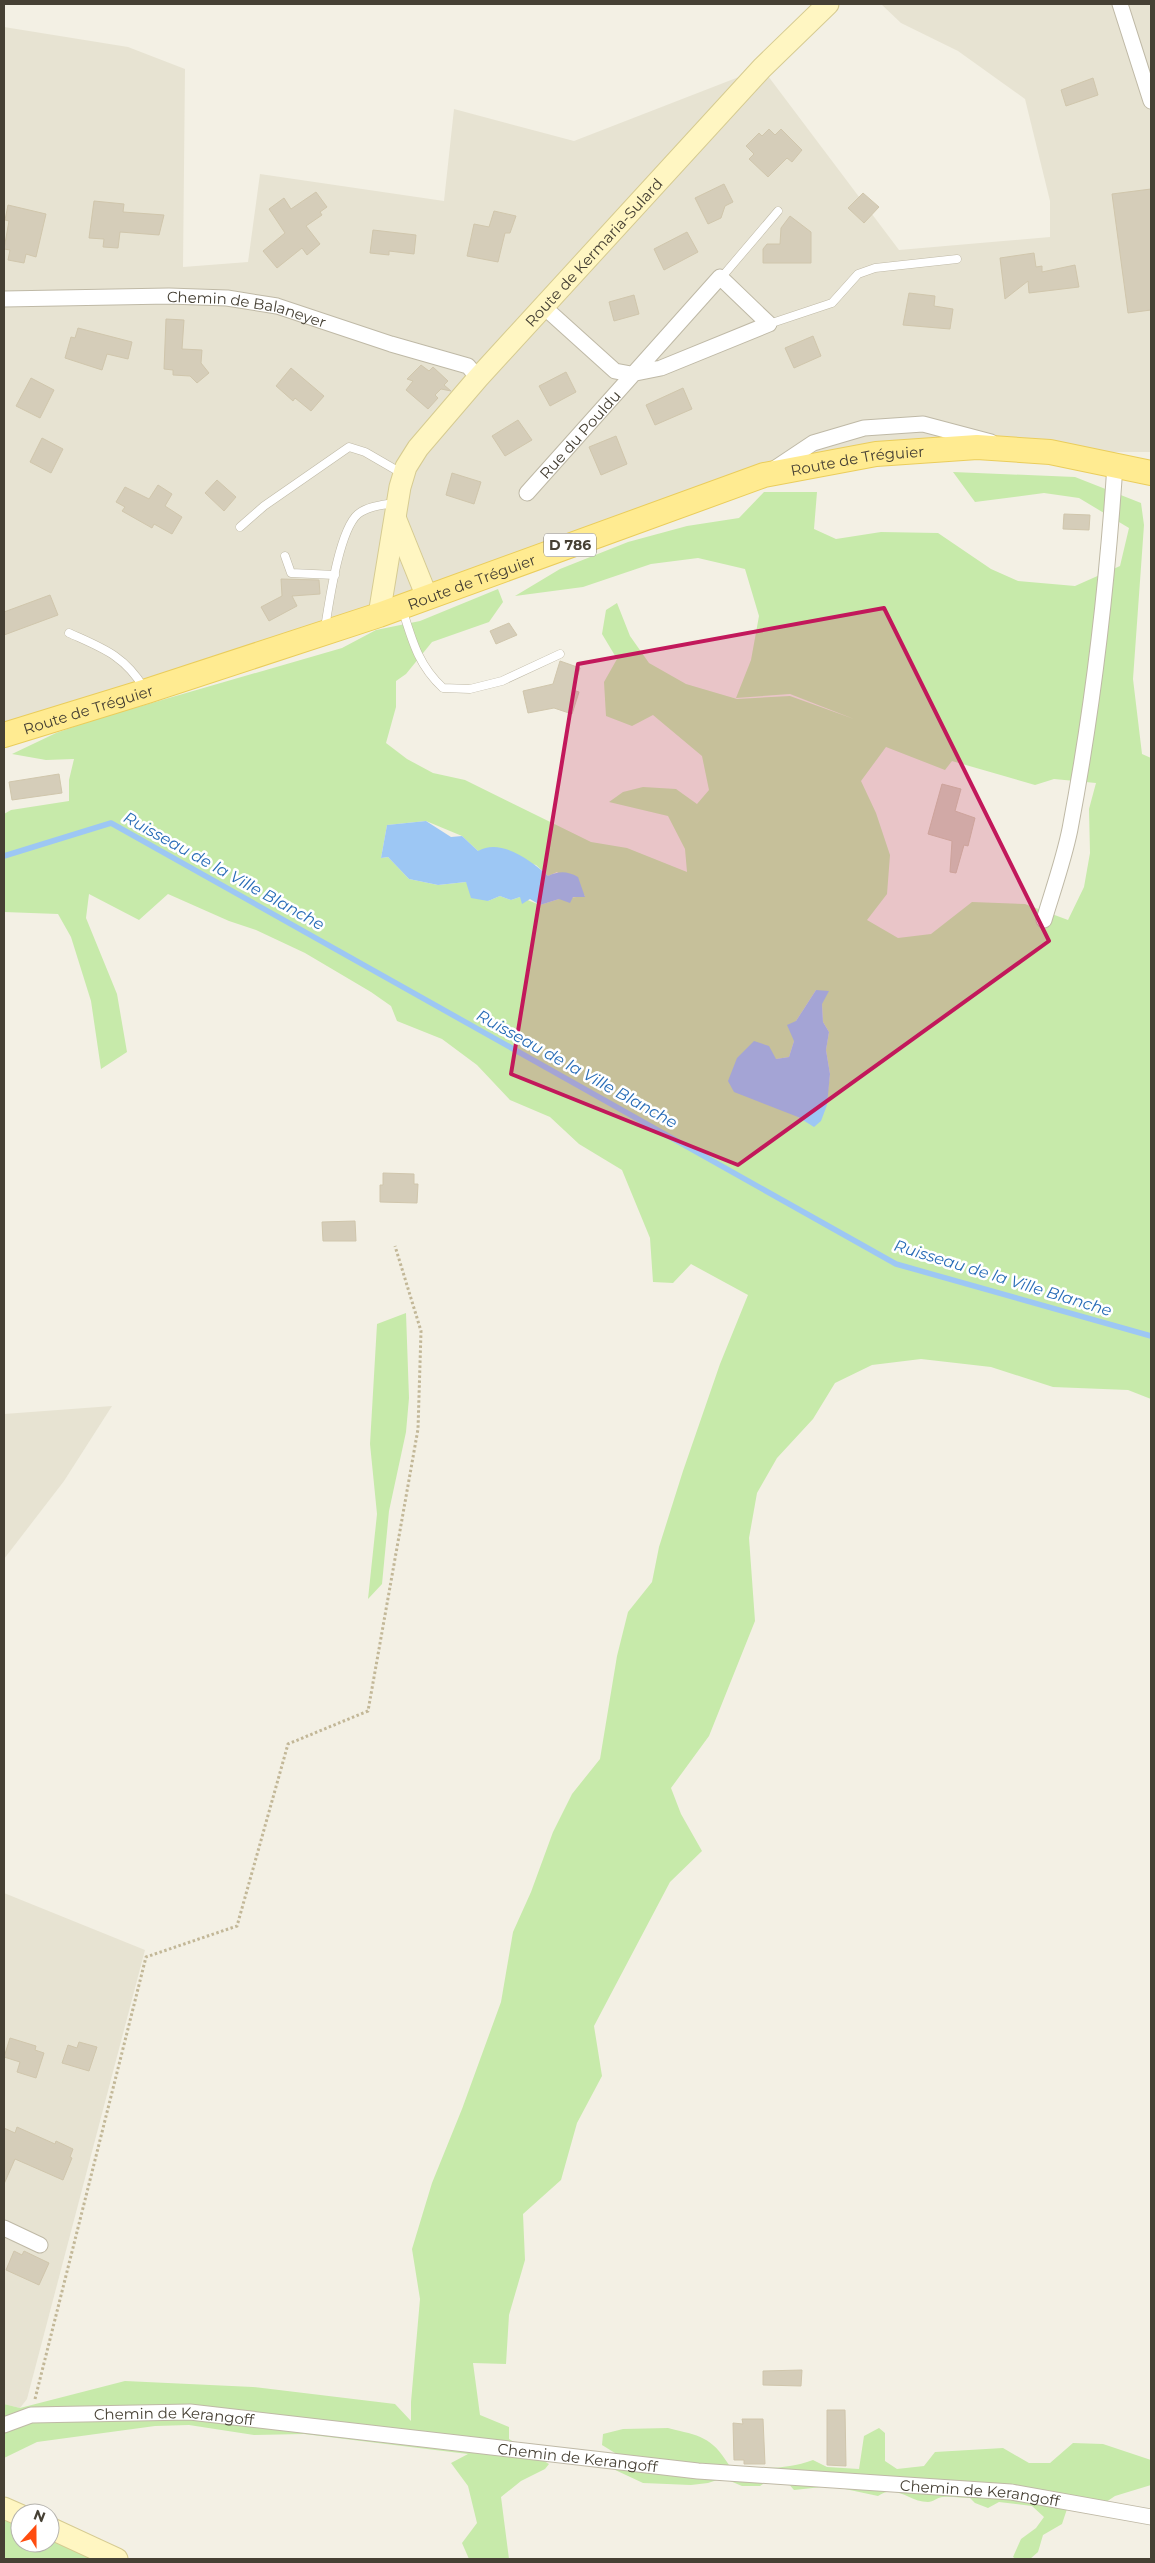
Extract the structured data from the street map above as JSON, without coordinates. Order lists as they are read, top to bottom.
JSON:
{
  "streets": {
    "main road": ["Route de Tréguier", "D 786"],
    "street": [
      "Route de Kermaria-Sulard",
      "Chemin de Balaneyer",
      "Rue du Pouldu",
      "Chemin de Kerangoff"
    ]
  },
  "crossings": [
    ["Route de Kermaria-Sulard", "Chemin de Balaneyer"],
    ["Route de Kermaria-Sulard", "Route de Tréguier"]
  ],
  "water": ["Ruisseau de la Ville Blanche"],
  "north": "top"
}
